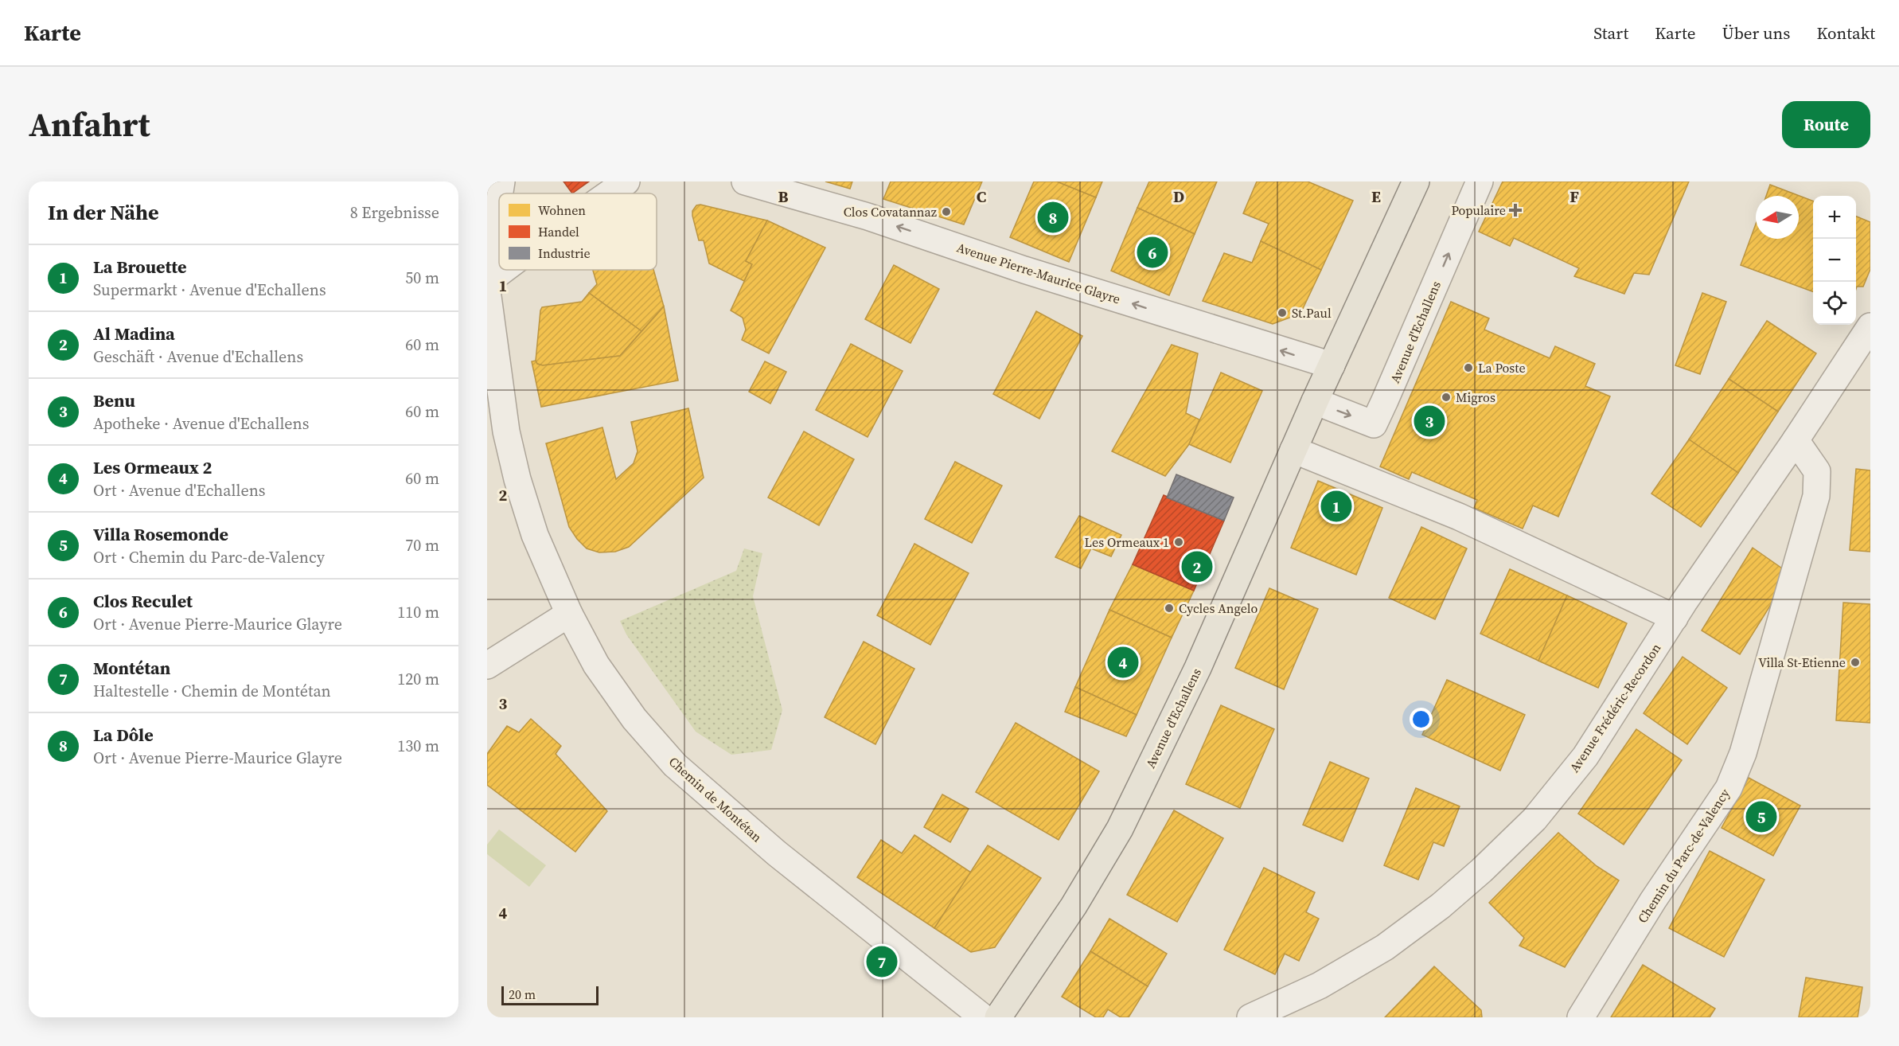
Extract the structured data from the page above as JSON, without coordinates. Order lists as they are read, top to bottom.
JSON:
{
  "streets": {
    "main road": ["Avenue d'Echallens"],
    "street": [
      "Avenue Pierre-Maurice Glayre",
      "Avenue Frédéric-Recordon",
      "Chemin de Montétan",
      "Chemin du Parc-de-Valency"
    ]
  },
  "crossings": [
    ["Avenue Pierre-Maurice Glayre", "Avenue d'Echallens"],
    ["Avenue Frédéric-Recordon", "Chemin du Parc-de-Valency"]
  ],
  "one_way": ["Avenue Pierre-Maurice Glayre"],
  "places": {
    "health": ["Populaire"],
    "other": [
      "Clos Covatannaz",
      "St.Paul",
      "La Poste",
      "Migros",
      "Les Ormeaux 1",
      "Cycles Angelo",
      "Villa St-Etienne"
    ]
  },
  "legend": ["Wohnen", "Handel", "Industrie"],
  "scale_bar": "20 m",
  "north": "left",
  "page": {
    "header": "Karte",
    "nav": [
      "Start",
      "Karte",
      "Über uns",
      "Kontakt"
    ],
    "title": "Anfahrt",
    "buttons": "Route",
    "heading": ["In der Nähe", "8 Ergebnisse"],
    "map_buttons": ["+", "−"],
    "pins": [
      "8",
      "6",
      "3",
      "1",
      "2",
      "4",
      "5",
      "7"
    ],
    "list": [
      {
        "mark": "1",
        "name": "La Brouette",
        "note": "Supermarkt · Avenue d'Echallens",
        "value": "50 m"
      },
      {
        "mark": "2",
        "name": "Al Madina",
        "note": "Geschäft · Avenue d'Echallens",
        "value": "60 m"
      },
      {
        "mark": "3",
        "name": "Benu",
        "note": "Apotheke · Avenue d'Echallens",
        "value": "60 m"
      },
      {
        "mark": "4",
        "name": "Les Ormeaux 2",
        "note": "Ort · Avenue d'Echallens",
        "value": "60 m"
      },
      {
        "mark": "5",
        "name": "Villa Rosemonde",
        "note": "Ort · Chemin du Parc-de-Valency",
        "value": "70 m"
      },
      {
        "mark": "6",
        "name": "Clos Reculet",
        "note": "Ort · Avenue Pierre-Maurice Glayre",
        "value": "110 m"
      },
      {
        "mark": "7",
        "name": "Montétan",
        "note": "Haltestelle · Chemin de Montétan",
        "value": "120 m"
      },
      {
        "mark": "8",
        "name": "La Dôle",
        "note": "Ort · Avenue Pierre-Maurice Glayre",
        "value": "130 m"
      }
    ],
    "scale": "20 m"
  },
  "grid": {
    "columns": [
      "B",
      "C",
      "D",
      "E",
      "F"
    ],
    "rows": [
      "1",
      "2",
      "3",
      "4"
    ]
  }
}
